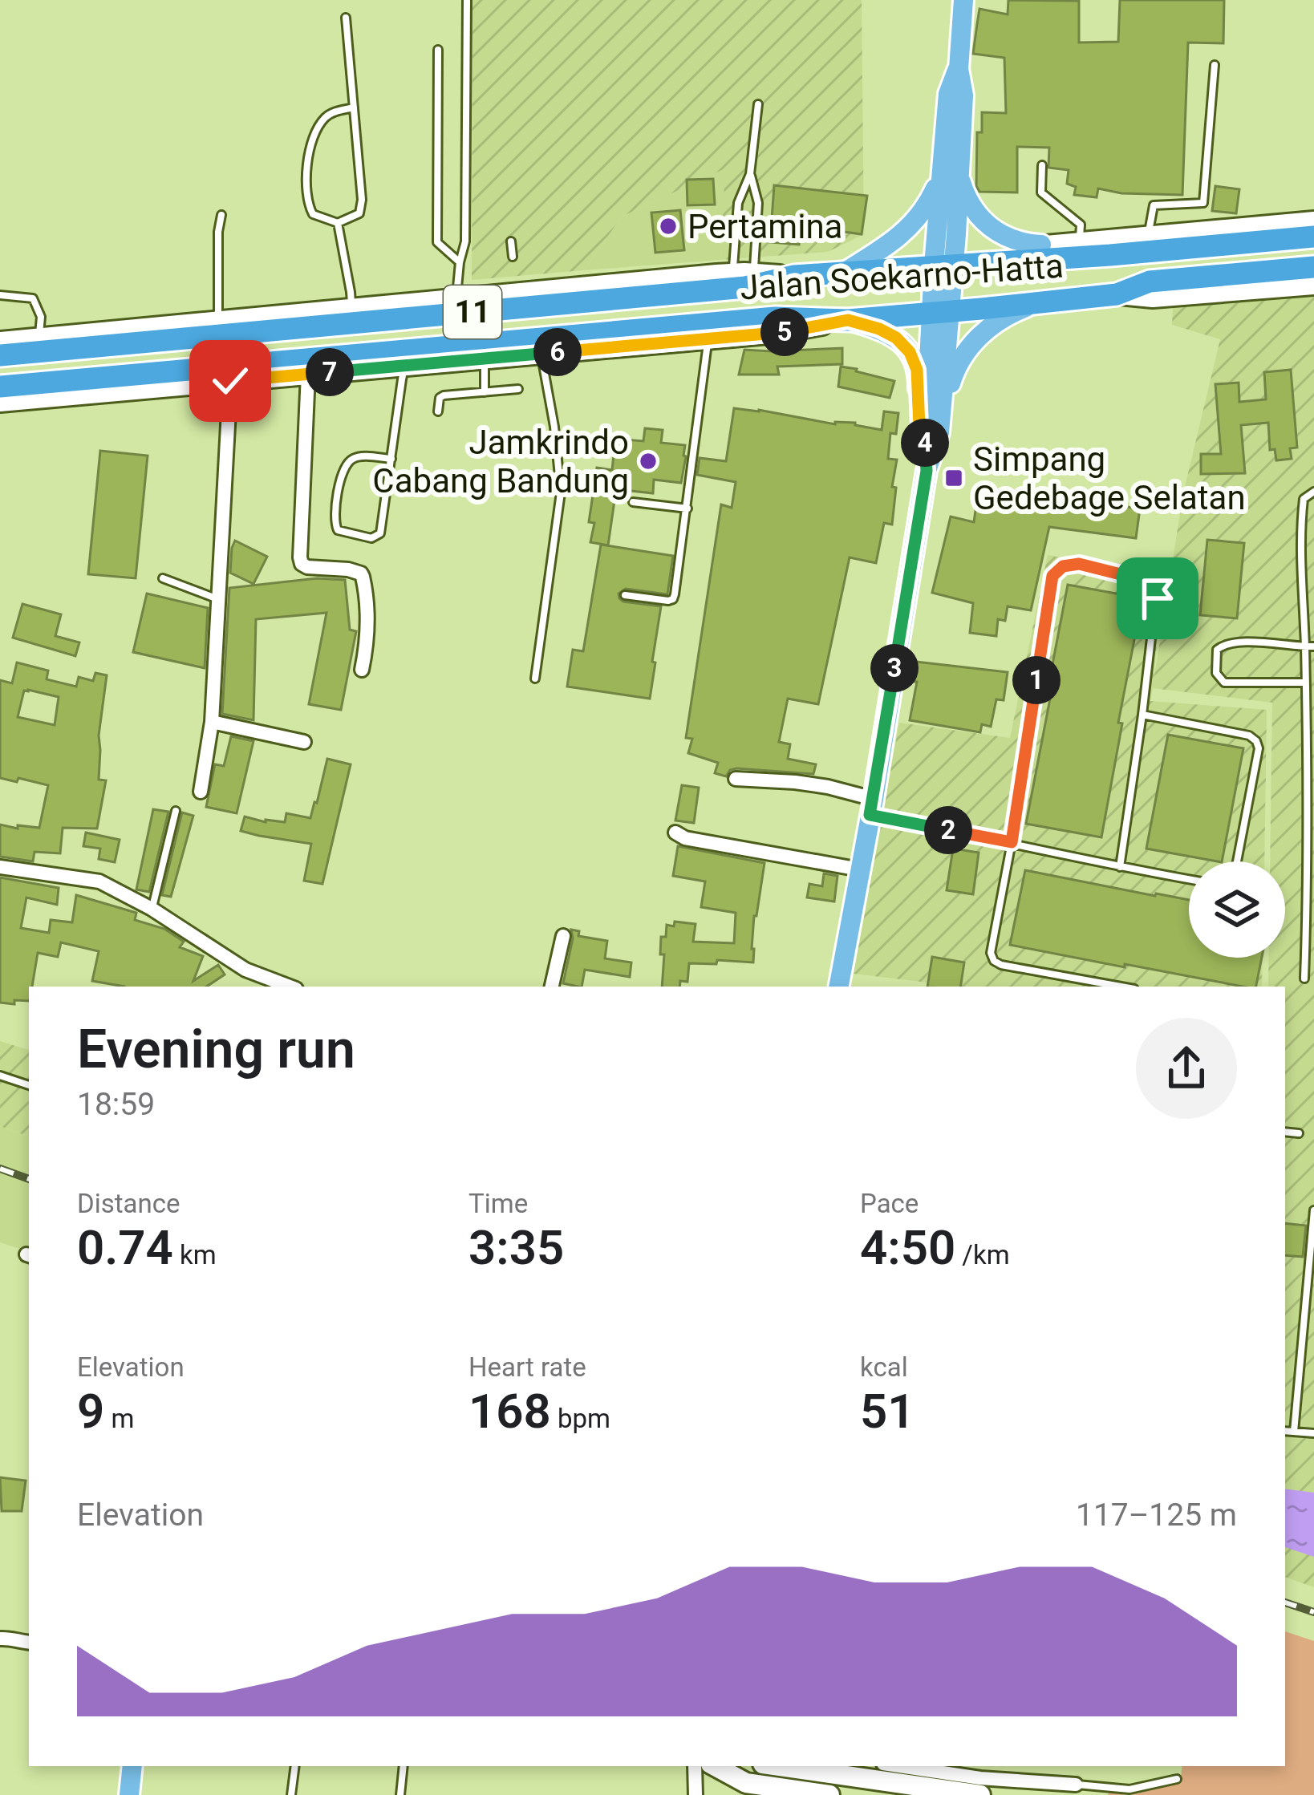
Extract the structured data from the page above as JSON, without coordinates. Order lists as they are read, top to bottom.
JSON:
{
  "streets": {
    "highway": ["Jalan Soekarno-Hatta", "11"]
  },
  "places": {
    "other": ["Pertamina", "Jamkrindo Cabang Bandung"],
    "transit": ["Simpang Gedebage Selatan"]
  },
  "page": {
    "pins": [
      "5",
      "6",
      "7",
      "4",
      "3",
      "1",
      "2"
    ],
    "heading": ["Evening run", "18:59"],
    "stats": [
      ["Distance", "0.74 km"],
      ["Time", "3:35"],
      ["Pace", "4:50 /km"],
      ["Elevation", "9 m"],
      ["Heart rate", "168 bpm"],
      ["kcal", "51"]
    ],
    "chart": ["Elevation", "117–125 m"]
  }
}
